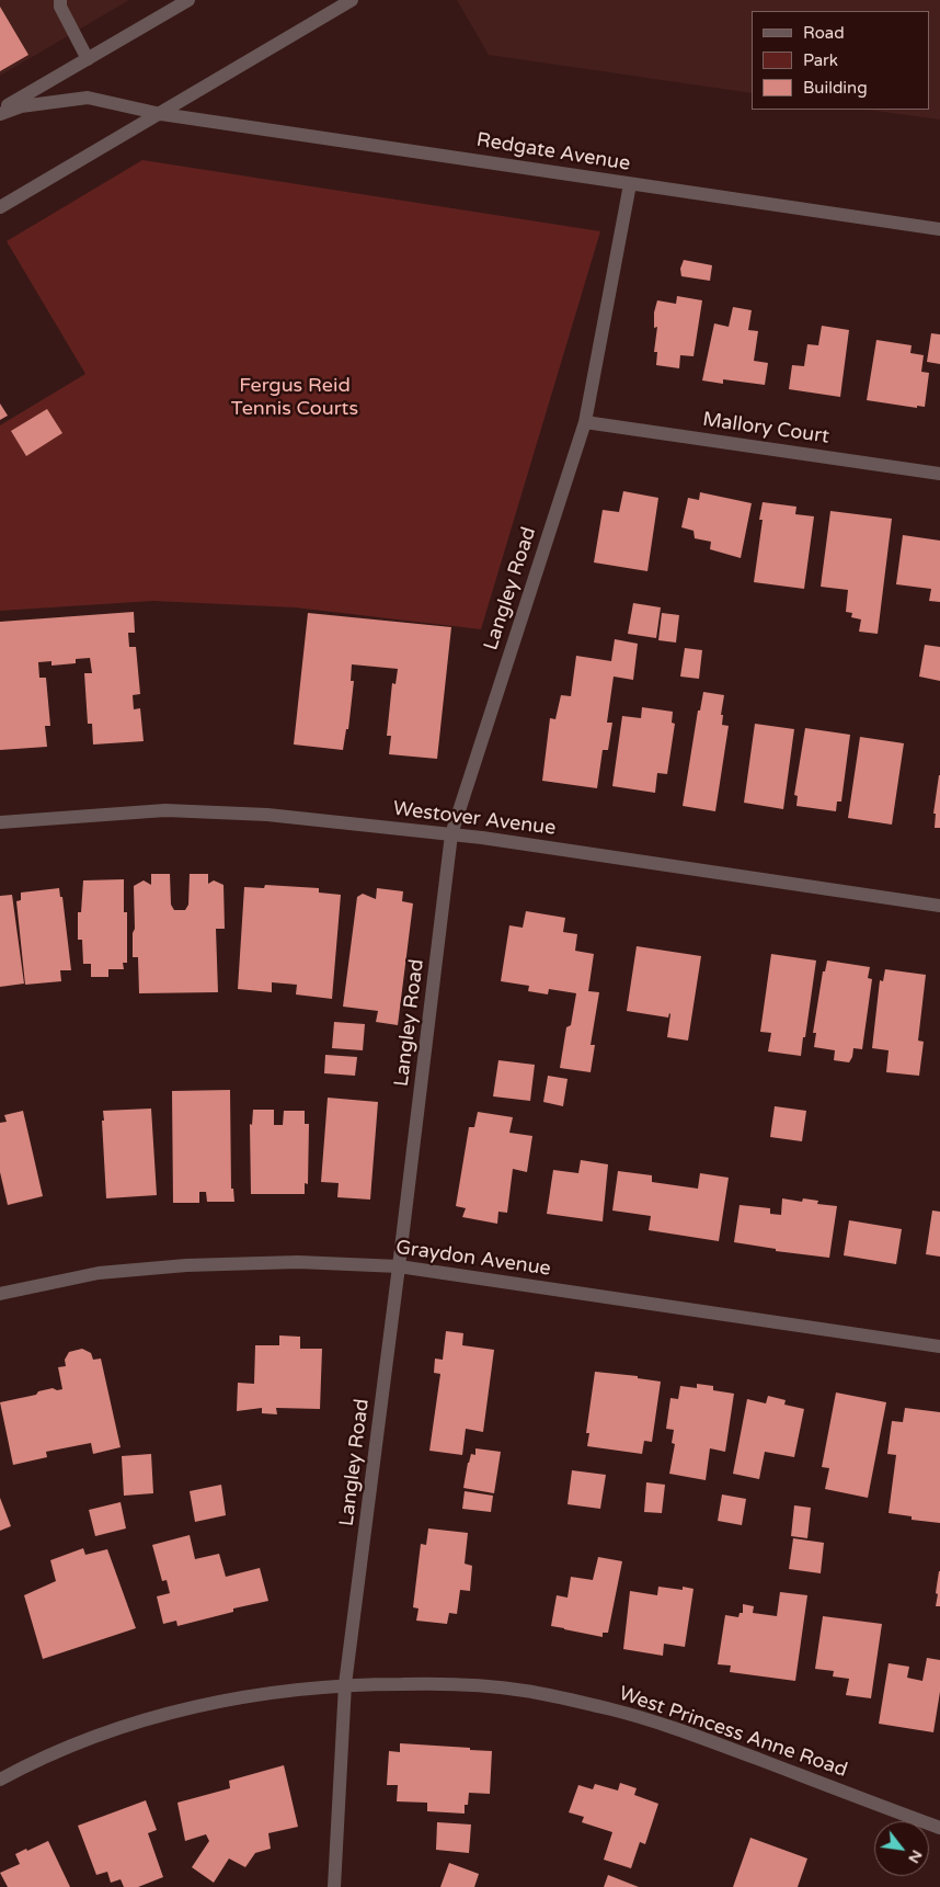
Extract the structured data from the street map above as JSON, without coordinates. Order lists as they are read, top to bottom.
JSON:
{
  "streets": {
    "street": [
      "Redgate Avenue",
      "Mallory Court",
      "Langley Road",
      "Westover Avenue",
      "Graydon Avenue",
      "West Princess Anne Road"
    ]
  },
  "crossings": [
    ["Redgate Avenue", "Langley Road"],
    ["Mallory Court", "Langley Road"],
    ["Langley Road", "Westover Avenue"],
    ["Langley Road", "Graydon Avenue"],
    ["Langley Road", "West Princess Anne Road"]
  ],
  "parks": ["Fergus Reid Tennis Courts"],
  "legend": ["Road", "Park", "Building"],
  "north": "bottom right"
}
